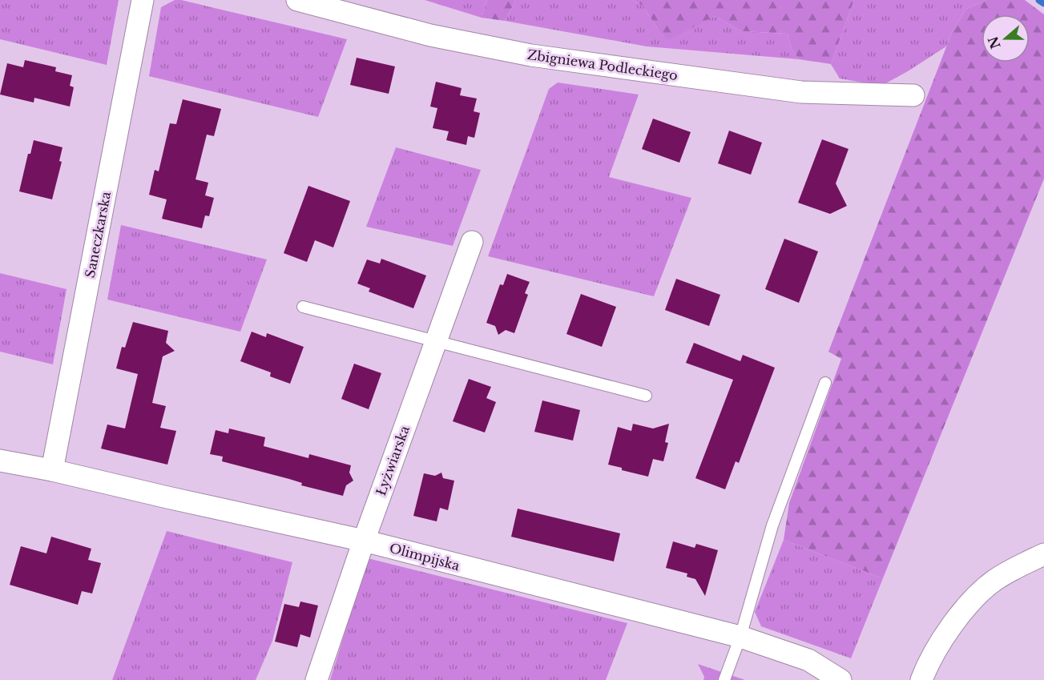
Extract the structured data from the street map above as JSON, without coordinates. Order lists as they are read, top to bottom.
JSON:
{
  "streets": {
    "street": [
      "Zbigniewa Podleckiego",
      "Saneczkarska",
      "Łyżwiarska",
      "Olimpijska"
    ]
  },
  "crossings": [
    ["Saneczkarska", "Olimpijska"],
    ["Łyżwiarska", "Olimpijska"]
  ],
  "north": "left"
}
